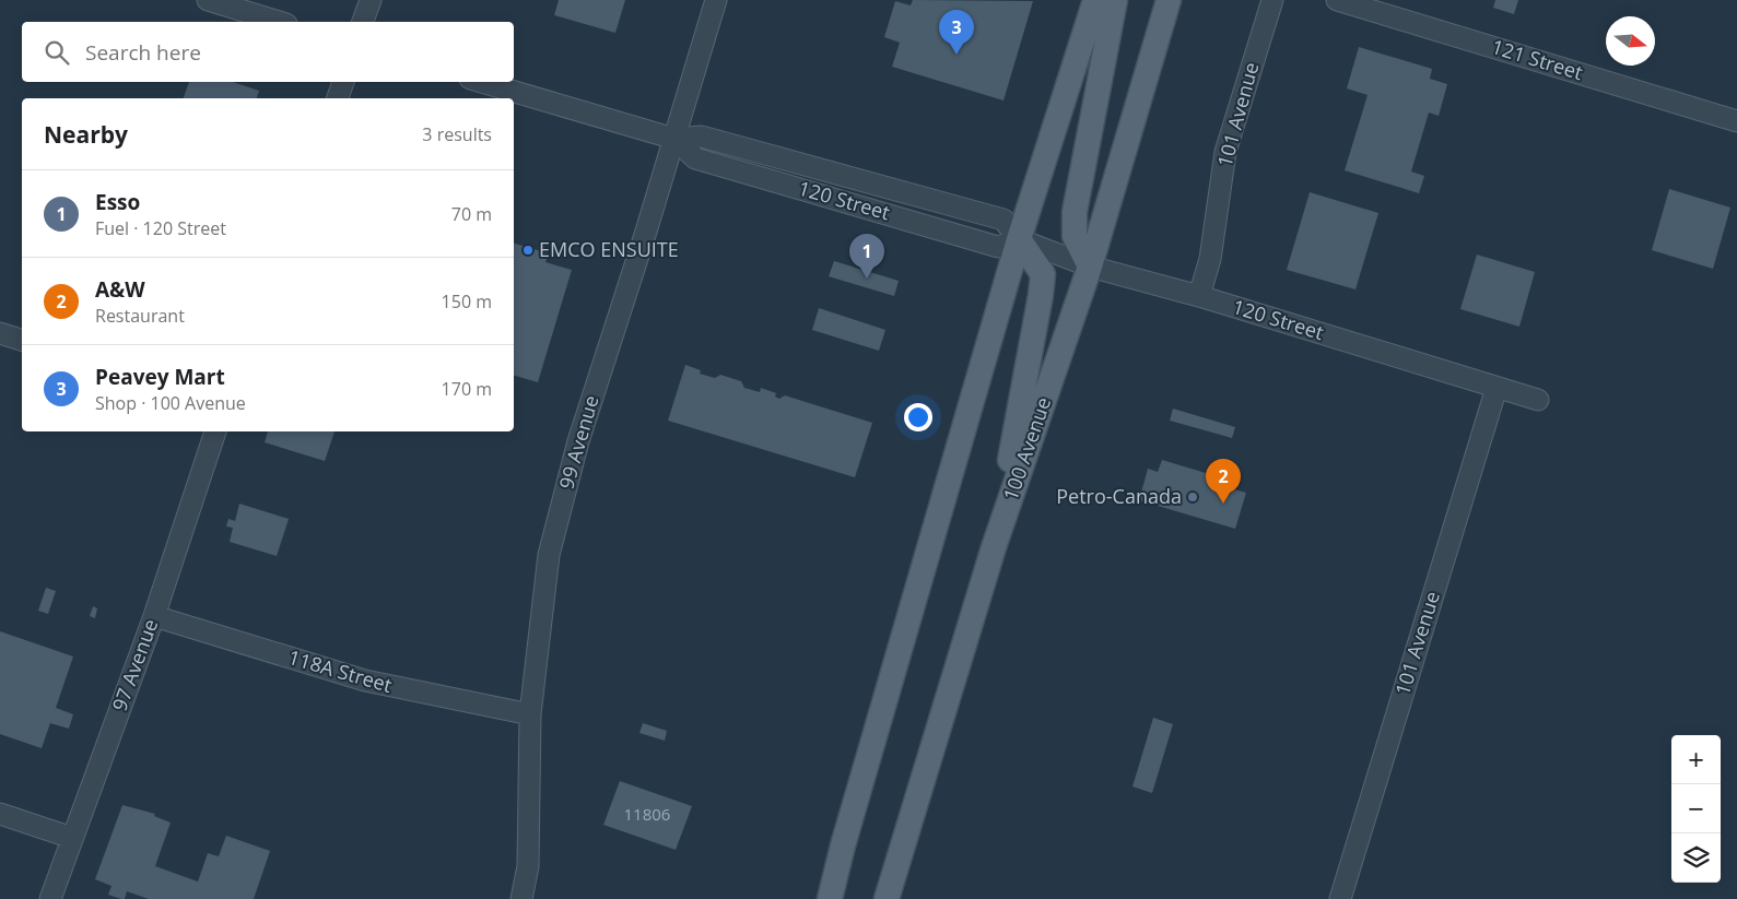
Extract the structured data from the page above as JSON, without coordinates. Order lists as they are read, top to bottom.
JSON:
{
  "streets": {
    "main road": ["100 Avenue"],
    "street": [
      "121 Street",
      "101 Avenue",
      "120 Street",
      "99 Avenue",
      "97 Avenue",
      "118A Street"
    ]
  },
  "crossings": [
    ["101 Avenue", "120 Street"],
    ["120 Street", "99 Avenue"],
    ["120 Street", "100 Avenue"],
    ["99 Avenue", "118A Street"],
    ["97 Avenue", "118A Street"]
  ],
  "places": ["EMCO ENSUITE", "Petro-Canada"],
  "house_numbers": ["11806"],
  "north": "right",
  "page": {
    "pins": ["3", "1", "2"],
    "search": "Search here",
    "heading": ["Nearby", "3 results"],
    "list": [
      {
        "mark": "1",
        "name": "Esso",
        "note": "Fuel · 120 Street",
        "value": "70 m"
      },
      {
        "mark": "2",
        "name": "A&W",
        "note": "Restaurant",
        "value": "150 m"
      },
      {
        "mark": "3",
        "name": "Peavey Mart",
        "note": "Shop · 100 Avenue",
        "value": "170 m"
      }
    ],
    "map_buttons": ["+", "−"]
  }
}
